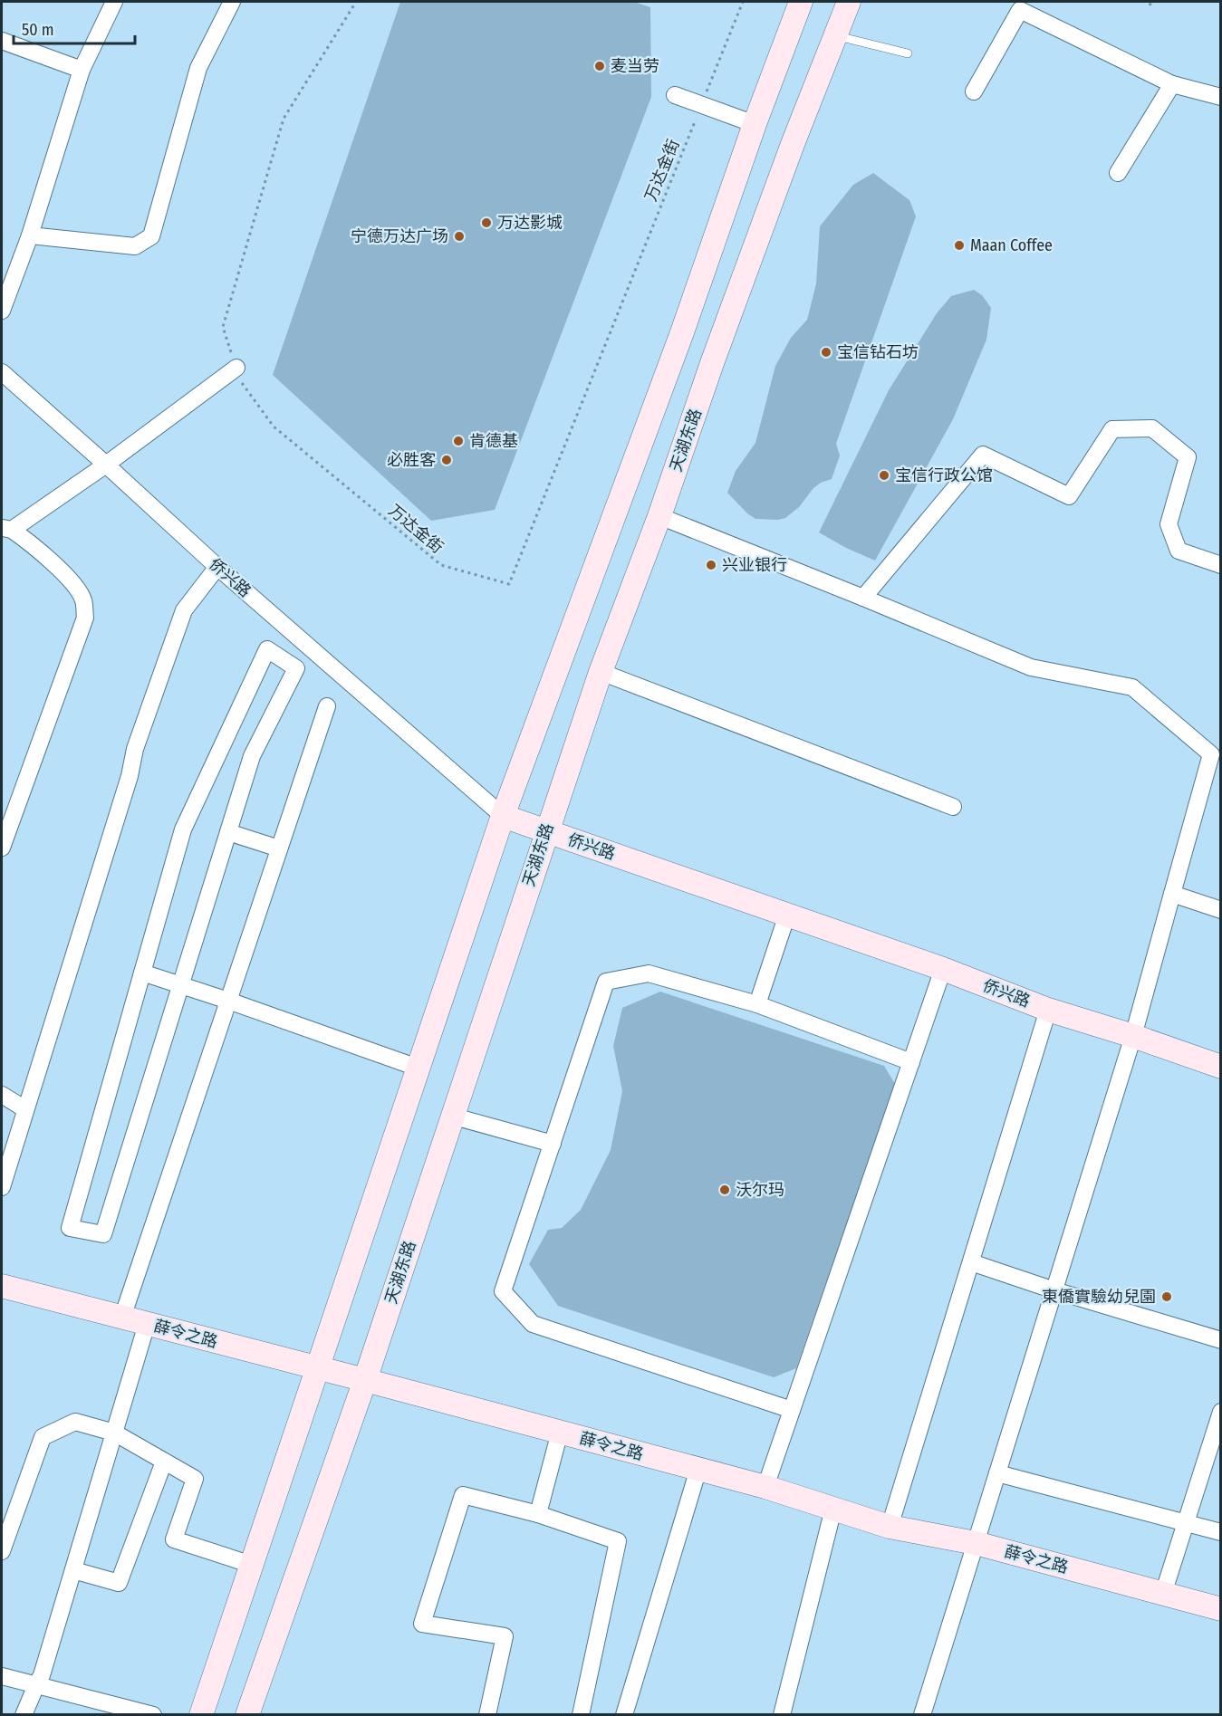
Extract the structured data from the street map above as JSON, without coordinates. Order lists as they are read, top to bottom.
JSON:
{
  "streets": {
    "main road": ["天湖东路", "侨兴路", "薛令之路"],
    "path": ["万达金街"]
  },
  "crossings": [
    ["天湖东路", "侨兴路"],
    ["天湖东路", "薛令之路"]
  ],
  "places": [
    "麦当劳",
    "万达影城",
    "宁德万达广场",
    "Maan Coffee",
    "宝信钻石坊",
    "肯德基",
    "必胜客",
    "宝信行政公馆",
    "兴业银行",
    "沃尔玛",
    "東僑實驗幼兒園"
  ],
  "scale_bar": "50 m"
}
